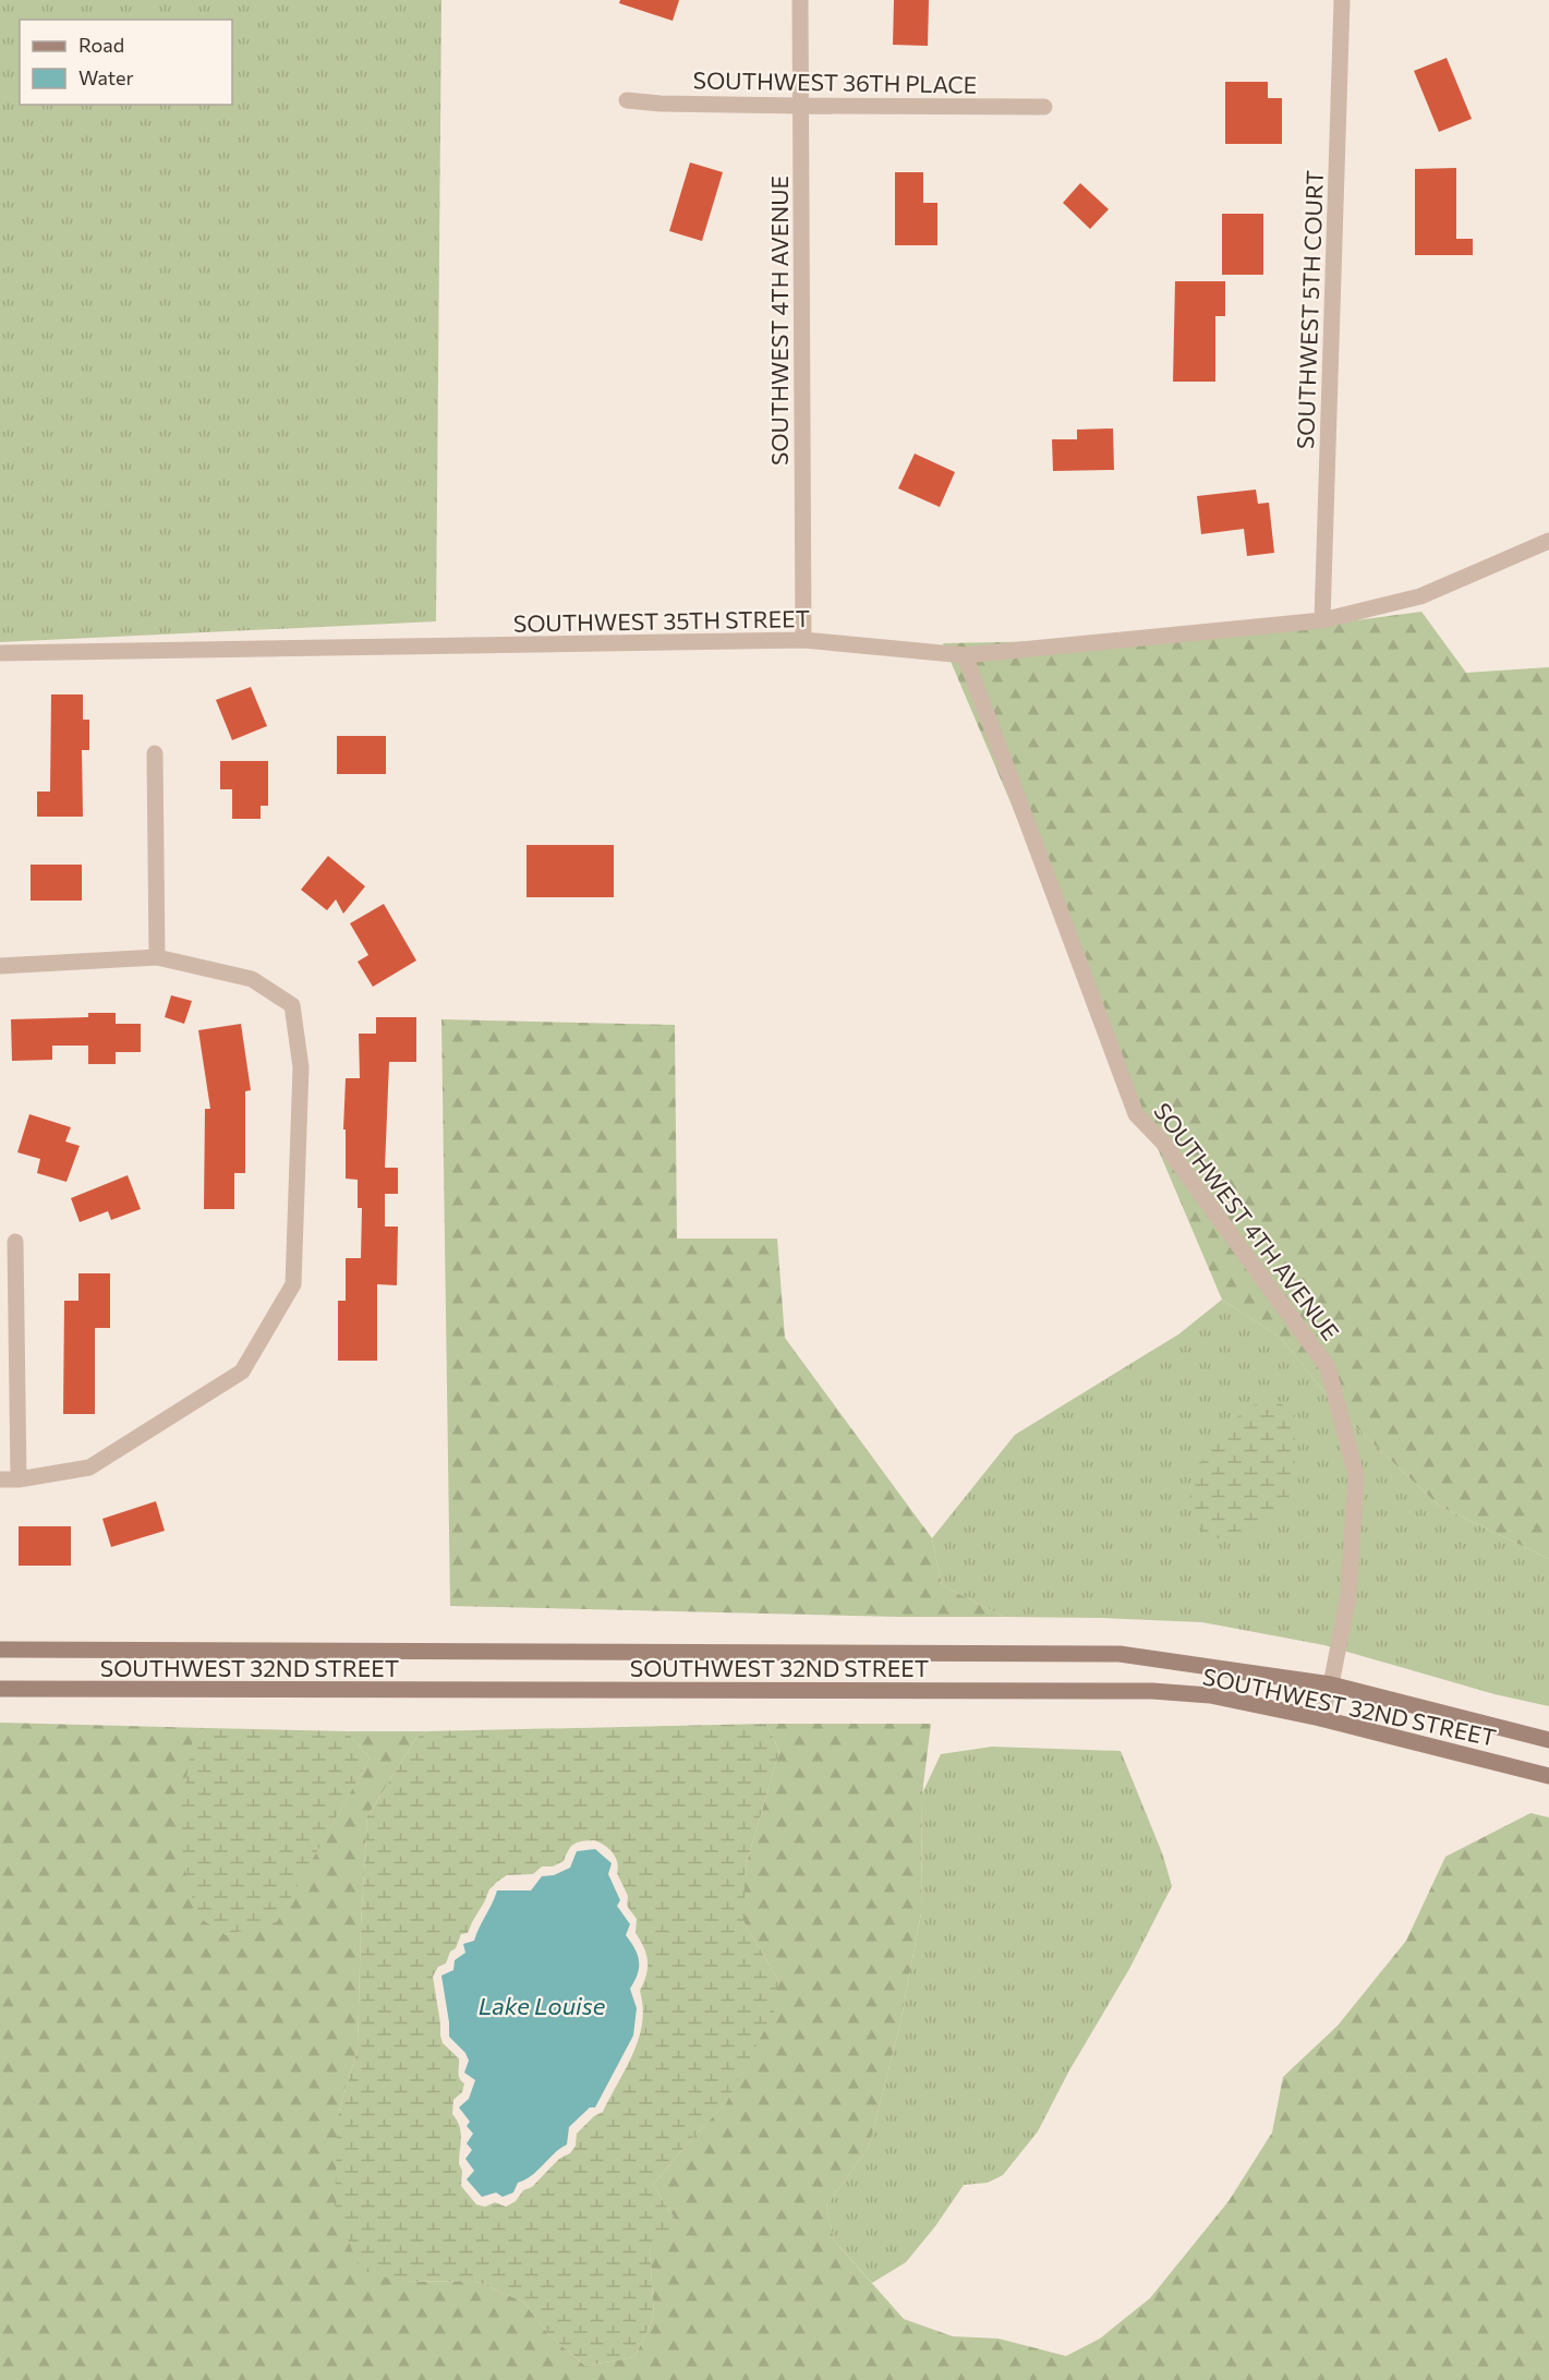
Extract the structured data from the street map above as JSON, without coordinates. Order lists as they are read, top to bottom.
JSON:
{
  "streets": {
    "main road": ["SOUTHWEST 32ND STREET"],
    "street": [
      "SOUTHWEST 36TH PLACE",
      "SOUTHWEST 5TH COURT",
      "SOUTHWEST 4TH AVENUE",
      "SOUTHWEST 35TH STREET"
    ]
  },
  "crossings": [
    ["SOUTHWEST 36TH PLACE", "SOUTHWEST 4TH AVENUE"],
    ["SOUTHWEST 5TH COURT", "SOUTHWEST 35TH STREET"],
    ["SOUTHWEST 4TH AVENUE", "SOUTHWEST 35TH STREET"],
    ["SOUTHWEST 4TH AVENUE", "SOUTHWEST 32ND STREET"]
  ],
  "water": ["Lake Louise"],
  "legend": ["Road", "Water"]
}
